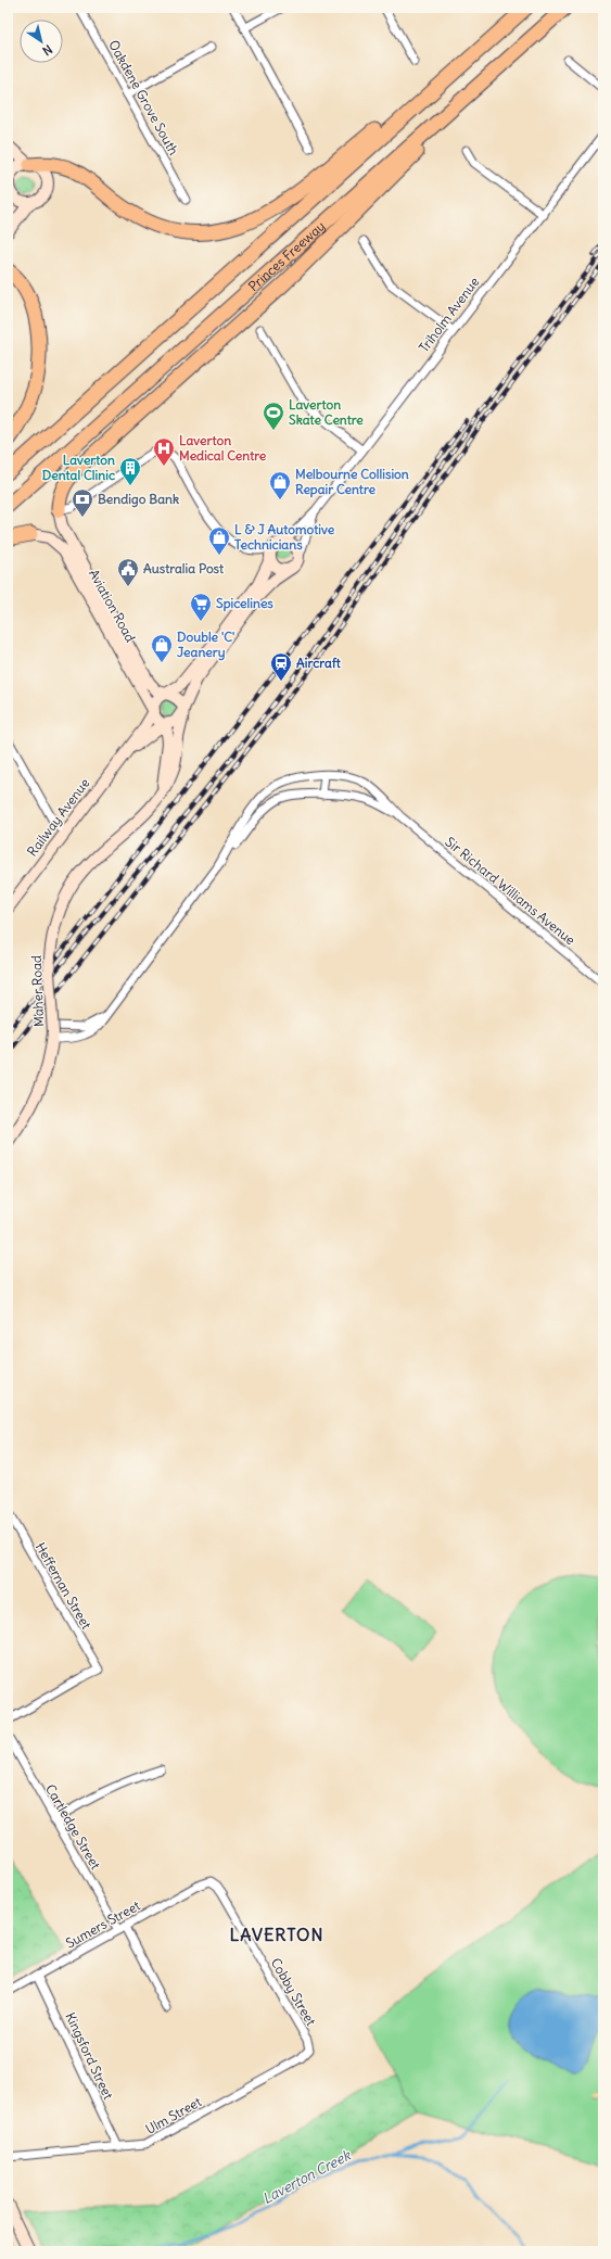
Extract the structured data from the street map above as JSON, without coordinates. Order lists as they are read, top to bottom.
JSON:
{
  "streets": {
    "highway": ["Princes Freeway"],
    "street": [
      "Oakdene Grove South",
      "Triholm Avenue",
      "Aviation Road",
      "Railway Avenue",
      "Sir Richard Williams Avenue",
      "Maher Road",
      "Heffernan Street",
      "Cartledge Street",
      "Sumers Street",
      "Cobby Street",
      "Kingsford Street",
      "Ulm Street"
    ]
  },
  "crossings": [
    ["Aviation Road", "Railway Avenue"],
    ["Aviation Road", "Maher Road"],
    ["Railway Avenue", "Maher Road"],
    ["Sir Richard Williams Avenue", "Maher Road"],
    ["Cartledge Street", "Sumers Street"],
    ["Sumers Street", "Cobby Street"],
    ["Sumers Street", "Kingsford Street"],
    ["Cobby Street", "Ulm Street"],
    ["Kingsford Street", "Ulm Street"]
  ],
  "districts": ["LAVERTON"],
  "water": ["Laverton Creek"],
  "places": {
    "sports": ["Laverton Skate Centre"],
    "hospital": ["Laverton Medical Centre"],
    "building": ["Laverton Dental Clinic"],
    "shop": ["Melbourne Collision Repair Centre", "L & J Automotive Technicians", "Double 'C' Jeanery"],
    "bank": ["Bendigo Bank"],
    "public building": ["Australia Post"],
    "supermarket": ["Spicelines"],
    "station": ["Aircraft"]
  },
  "north": "bottom right"
}
